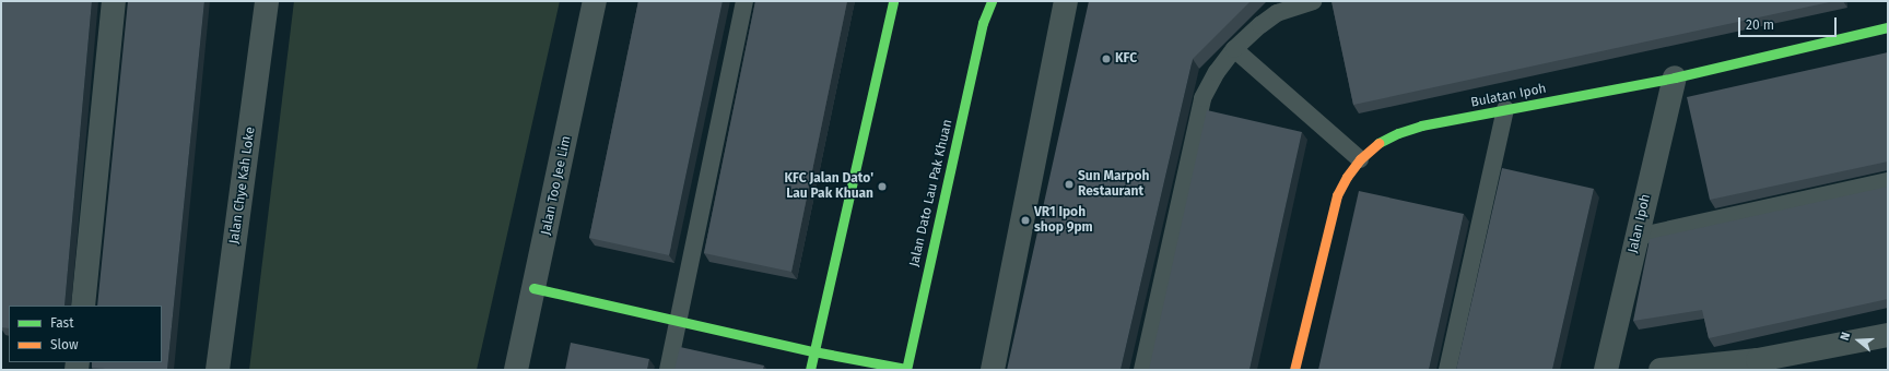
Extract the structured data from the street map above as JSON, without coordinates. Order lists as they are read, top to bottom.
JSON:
{
  "streets": {
    "street": [
      "Bulatan Ipoh",
      "Jalan Chye Kah Loke",
      "Jalan Too Jee Lim",
      "Jalan Dato Lau Pak Khuan",
      "Jalan Ipoh"
    ]
  },
  "crossings": [
    ["Bulatan Ipoh", "Jalan Ipoh"]
  ],
  "places": [
    "KFC",
    "Sun Marpoh Restaurant",
    "KFC Jalan Dato' Lau Pak Khuan",
    "VR1 Ipoh shop 9pm"
  ],
  "legend": ["Fast", "Slow"],
  "scale_bar": "20 m",
  "north": "left"
}
